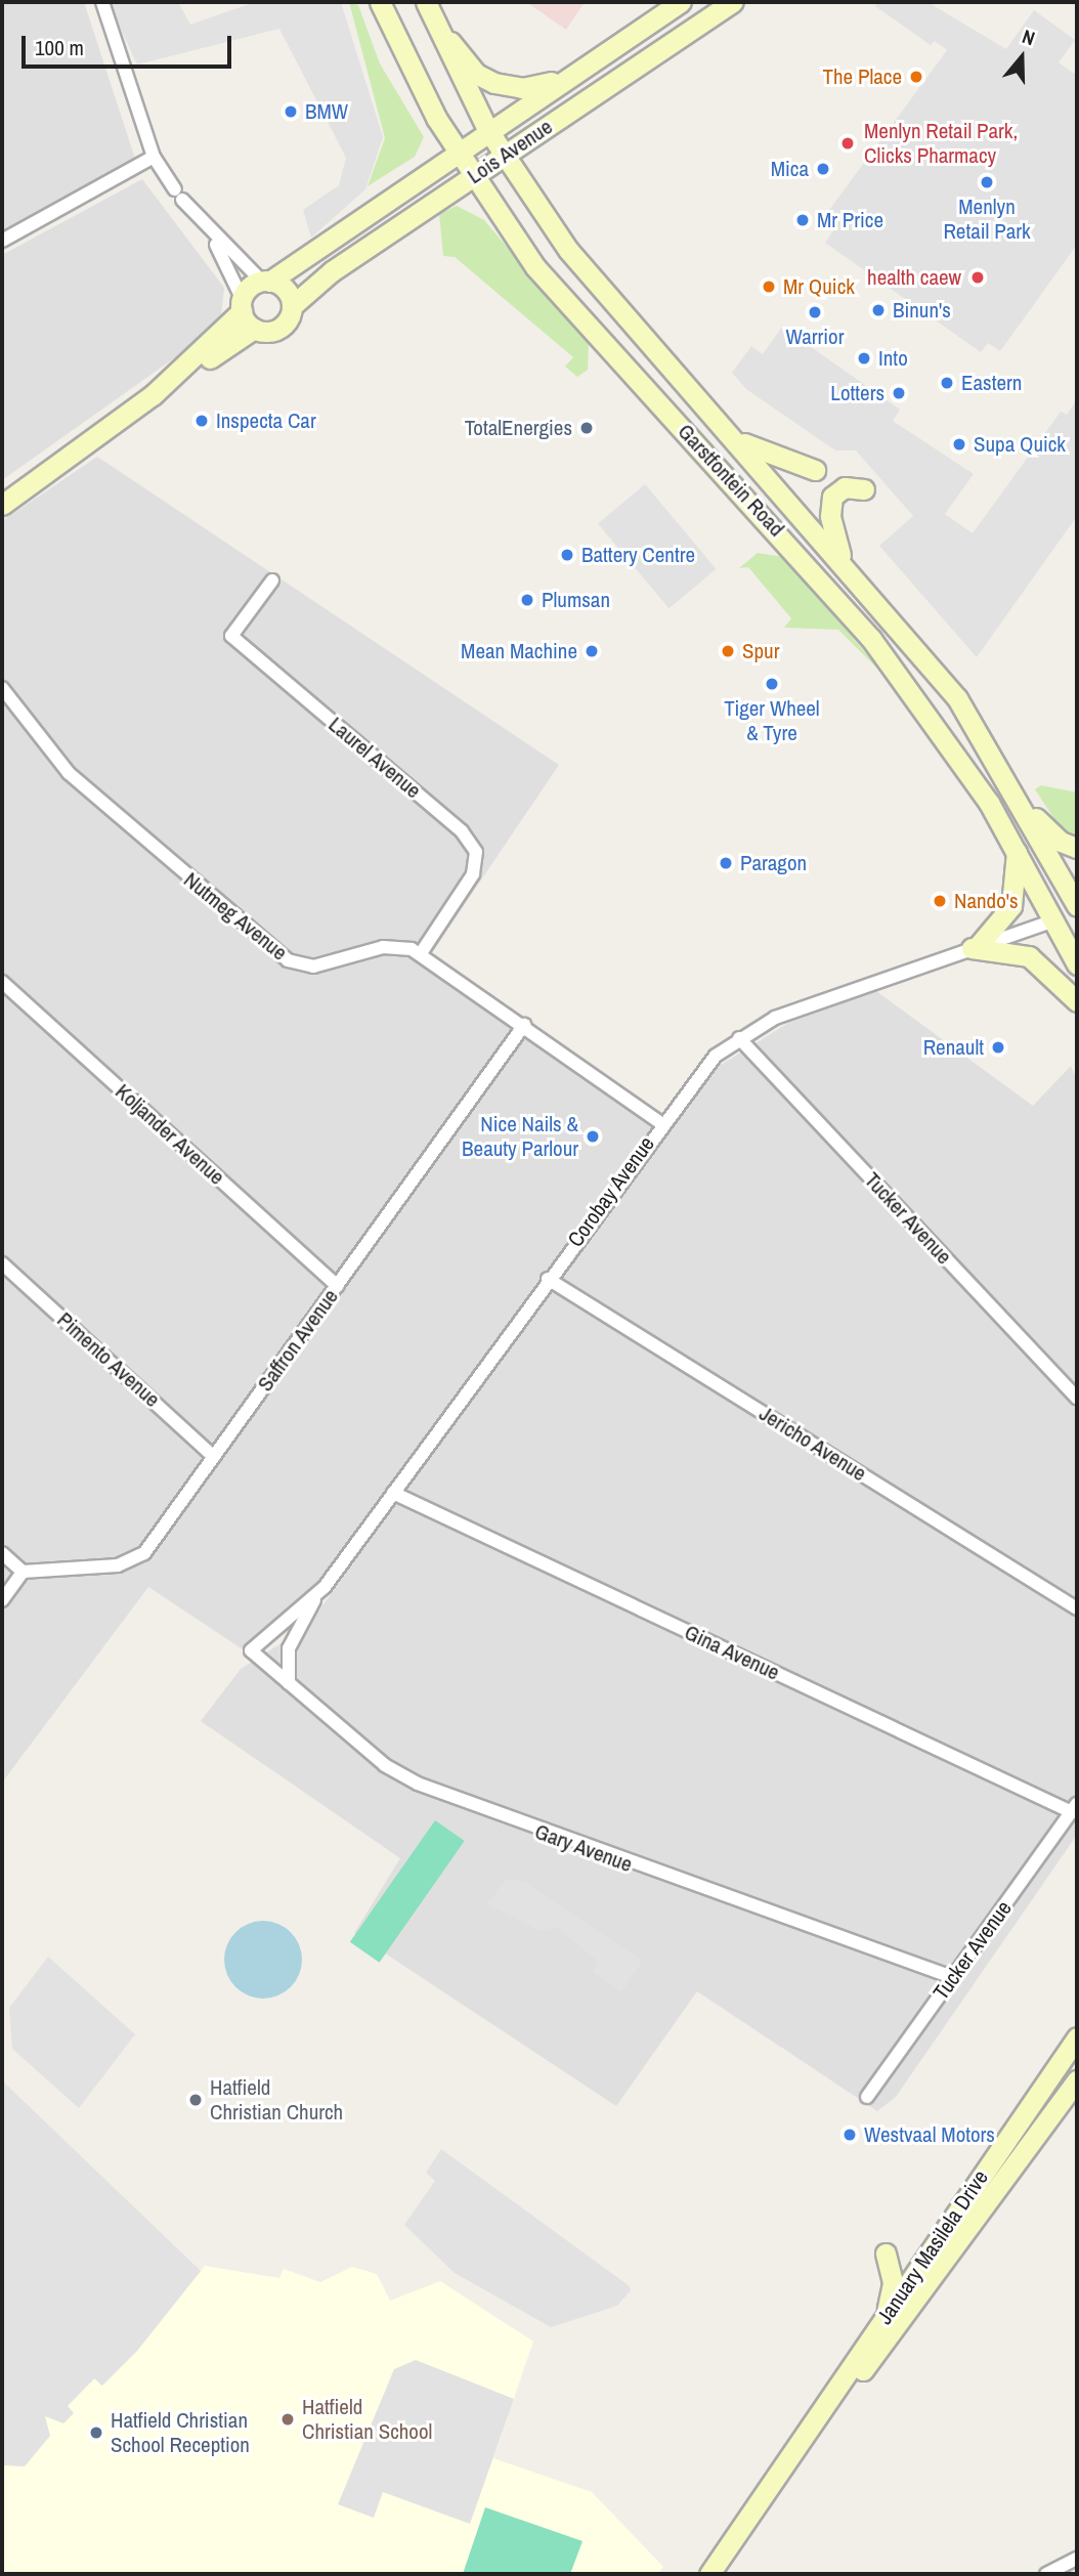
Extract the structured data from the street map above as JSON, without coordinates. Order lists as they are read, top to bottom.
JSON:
{
  "streets": {
    "main road": [
      "Lois Avenue",
      "Garstfontein Road",
      "Corobay Avenue",
      "January Masilela Drive"
    ],
    "street": [
      "Laurel Avenue",
      "Nutmeg Avenue",
      "Koljander Avenue",
      "Tucker Avenue",
      "Saffron Avenue",
      "Pimento Avenue",
      "Jericho Avenue",
      "Gina Avenue",
      "Gary Avenue"
    ]
  },
  "crossings": [
    ["Lois Avenue", "Garstfontein Road"],
    ["Garstfontein Road", "Corobay Avenue"],
    ["Laurel Avenue", "Nutmeg Avenue"],
    ["Nutmeg Avenue", "Corobay Avenue"],
    ["Nutmeg Avenue", "Saffron Avenue"],
    ["Koljander Avenue", "Saffron Avenue"],
    ["Corobay Avenue", "Tucker Avenue"],
    ["Corobay Avenue", "Jericho Avenue"],
    ["Corobay Avenue", "Gina Avenue"],
    ["Corobay Avenue", "Gary Avenue"],
    ["Tucker Avenue", "Gina Avenue"],
    ["Tucker Avenue", "Gary Avenue"],
    ["Saffron Avenue", "Pimento Avenue"]
  ],
  "places": [
    "The Place",
    "BMW",
    "Menlyn Retail Park, Clicks Pharmacy",
    "Mica",
    "Menlyn Retail Park",
    "Mr Price",
    "health caew",
    "Mr Quick",
    "Binun's",
    "Warrior",
    "Into",
    "Eastern",
    "Lotters",
    "Inspecta Car",
    "TotalEnergies",
    "Supa Quick",
    "Battery Centre",
    "Plumsan",
    "Mean Machine",
    "Spur",
    "Tiger Wheel & Tyre",
    "Paragon",
    "Nando's",
    "Renault",
    "Nice Nails & Beauty Parlour",
    "Hatfield Christian Church",
    "Westvaal Motors",
    "Hatfield Christian School",
    "Hatfield Christian School Reception"
  ],
  "scale_bar": "100 m",
  "north": "top"
}
